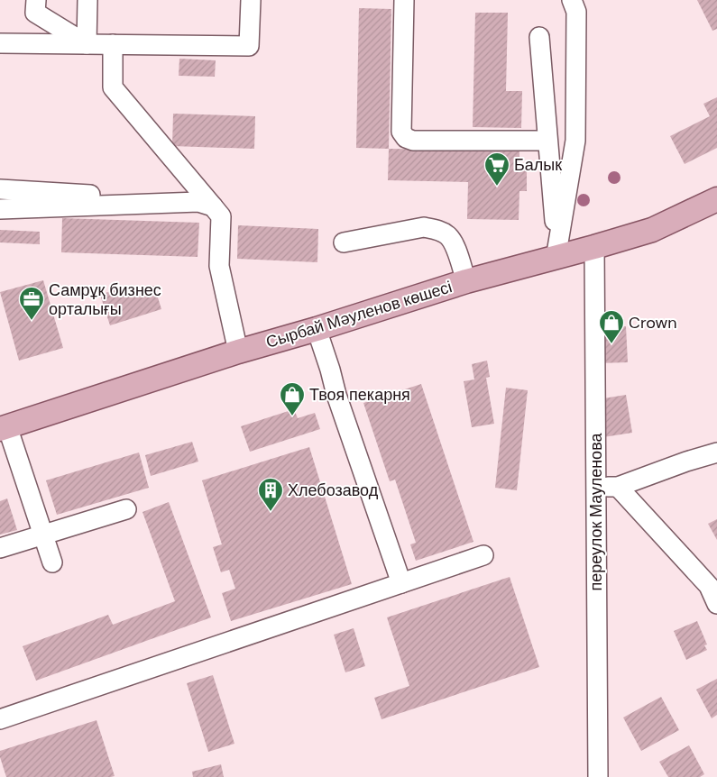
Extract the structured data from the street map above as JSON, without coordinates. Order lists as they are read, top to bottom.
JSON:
{
  "streets": {
    "main road": ["Сырбай Мәуленов көшесі"],
    "street": ["переулок Мауленова"]
  },
  "crossings": [
    ["Сырбай Мәуленов көшесі", "переулок Мауленова"]
  ],
  "places": {
    "supermarket": ["Балык"],
    "office": ["Самрұқ бизнес орталығы"],
    "shop": ["Crown", "Твоя пекарня"],
    "building": ["Хлебозавод"]
  }
}
